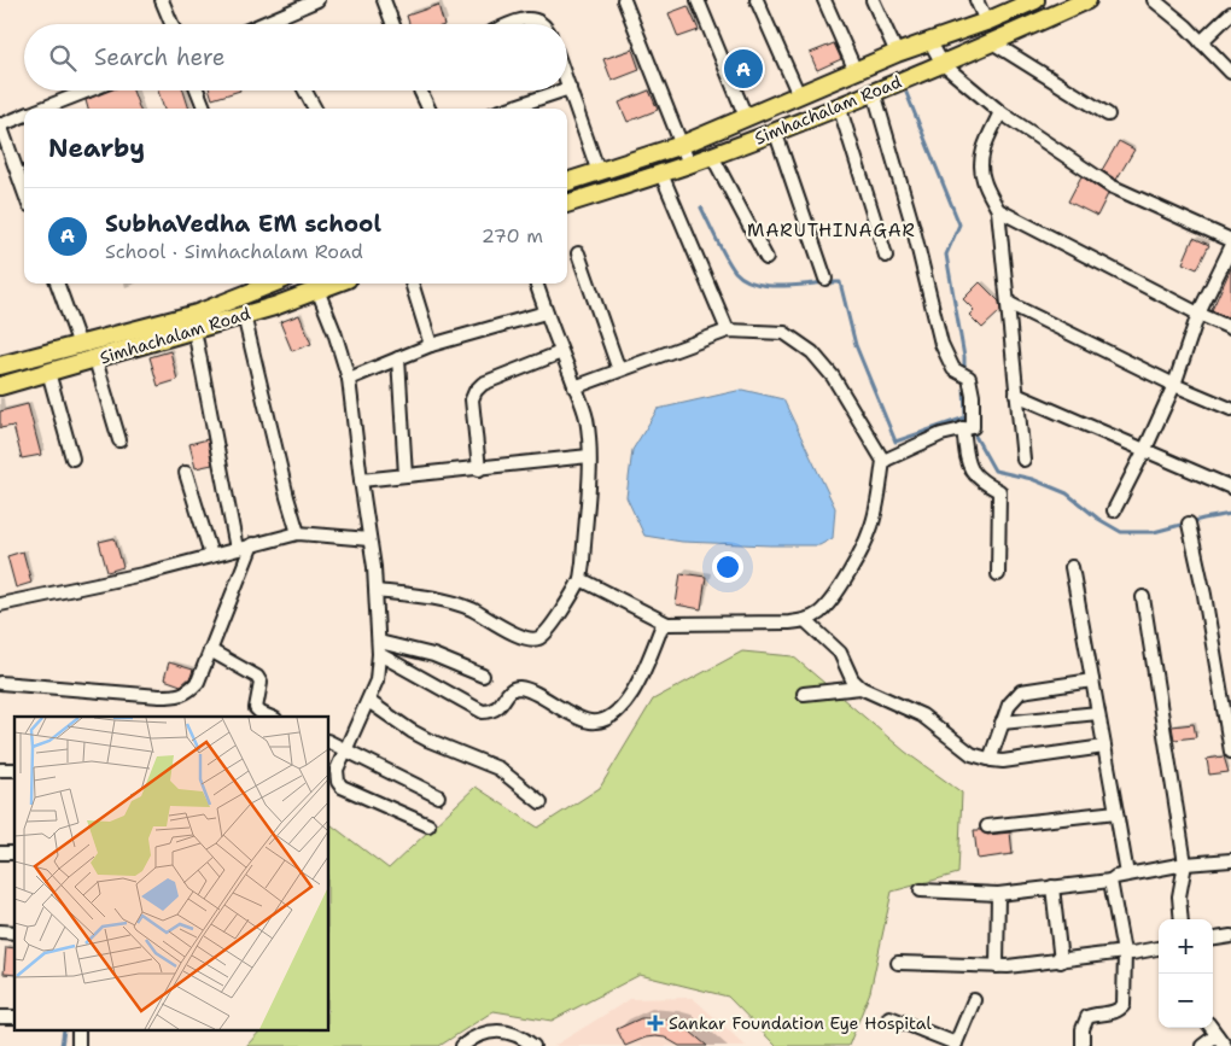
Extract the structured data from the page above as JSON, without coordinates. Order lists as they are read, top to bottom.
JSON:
{
  "streets": {
    "main road": ["Simhachalam Road"]
  },
  "districts": ["MARUTHINAGAR"],
  "places": {
    "health": ["Sankar Foundation Eye Hospital"]
  },
  "page": {
    "search": "Search here",
    "pins": "A",
    "heading": "Nearby",
    "list": [
      {
        "mark": "A",
        "name": "SubhaVedha EM school",
        "note": "School · Simhachalam Road",
        "value": "270 m"
      }
    ],
    "map_buttons": ["+", "−"]
  }
}
